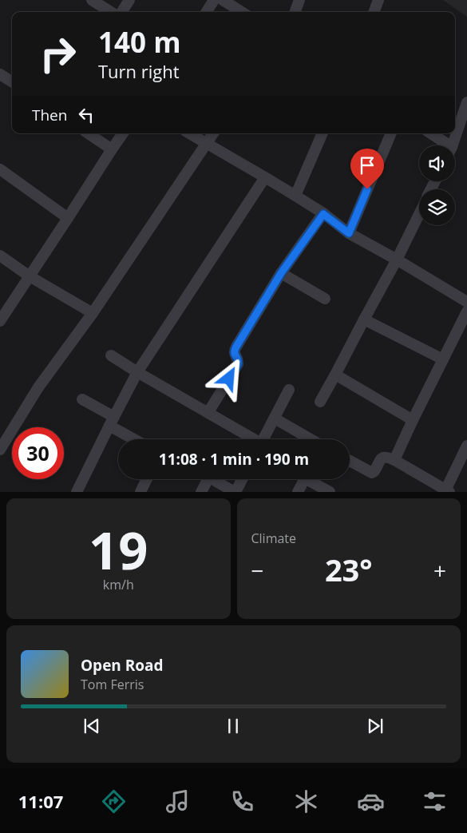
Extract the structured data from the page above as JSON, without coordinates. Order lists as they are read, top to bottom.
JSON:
{
  "page": {
    "turn": ["140 m", "Turn right"],
    "then": "Then",
    "limit": "30",
    "trip": "11:08 · 1 min · 190 m",
    "tile": [
      ["19", "km/h"],
      "Climate"
    ],
    "heat": ["−", "23°", "+"],
    "song": ["Open Road", "Tom Ferris"],
    "tabs": "11:07"
  }
}
